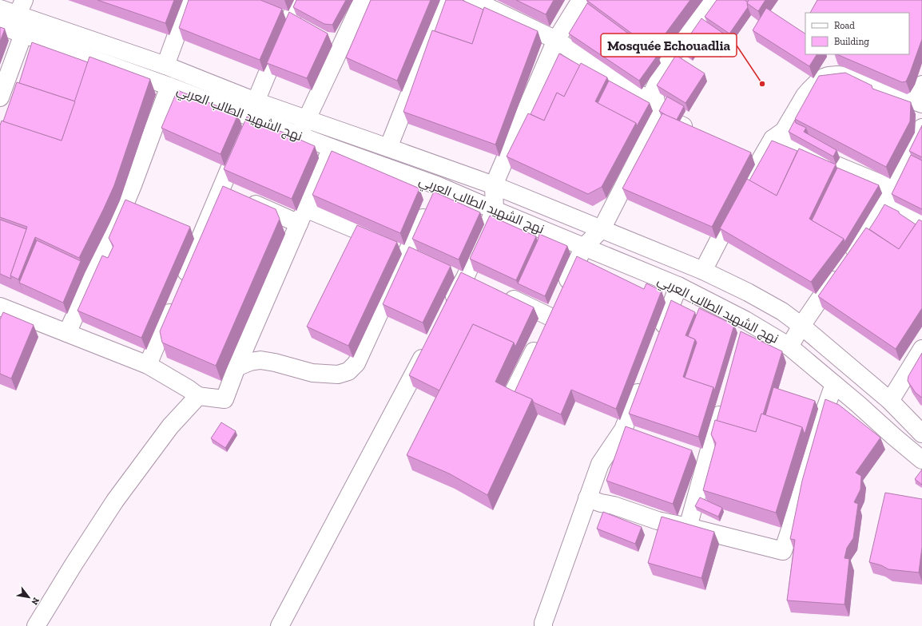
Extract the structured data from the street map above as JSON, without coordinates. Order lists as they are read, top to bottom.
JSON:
{
  "streets": {
    "street": ["نهج الشهيد الطالب العربي"]
  },
  "places": ["Mosquée Echouadlia"],
  "legend": ["Road", "Building"],
  "north": "bottom right"
}
